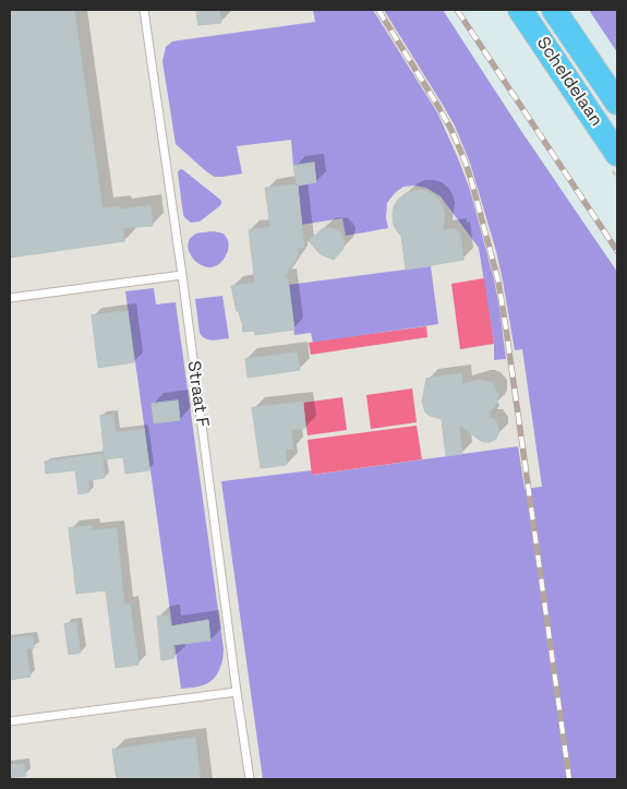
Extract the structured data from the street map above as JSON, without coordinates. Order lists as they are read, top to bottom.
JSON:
{
  "streets": {
    "main road": ["Scheldelaan"],
    "lane": ["Straat F"]
  }
}
